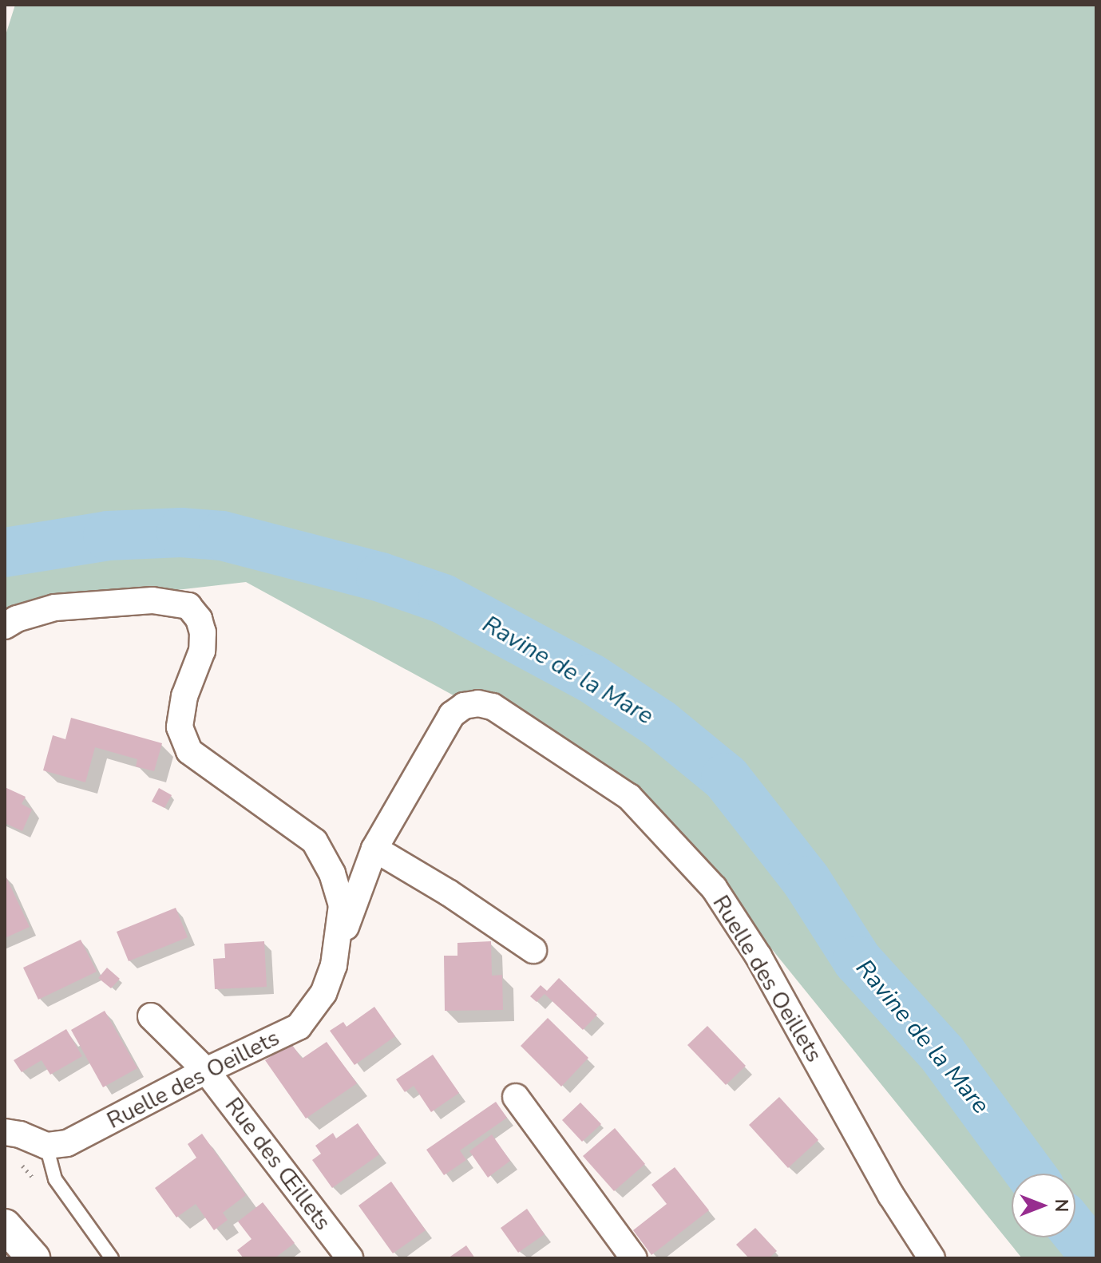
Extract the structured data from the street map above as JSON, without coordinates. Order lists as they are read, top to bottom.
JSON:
{
  "streets": {
    "street": ["Ruelle des Oeillets", "Rue des Œillets"]
  },
  "crossings": [
    ["Ruelle des Oeillets", "Rue des Œillets"]
  ],
  "water": ["Ravine de la Mare"],
  "north": "right"
}
